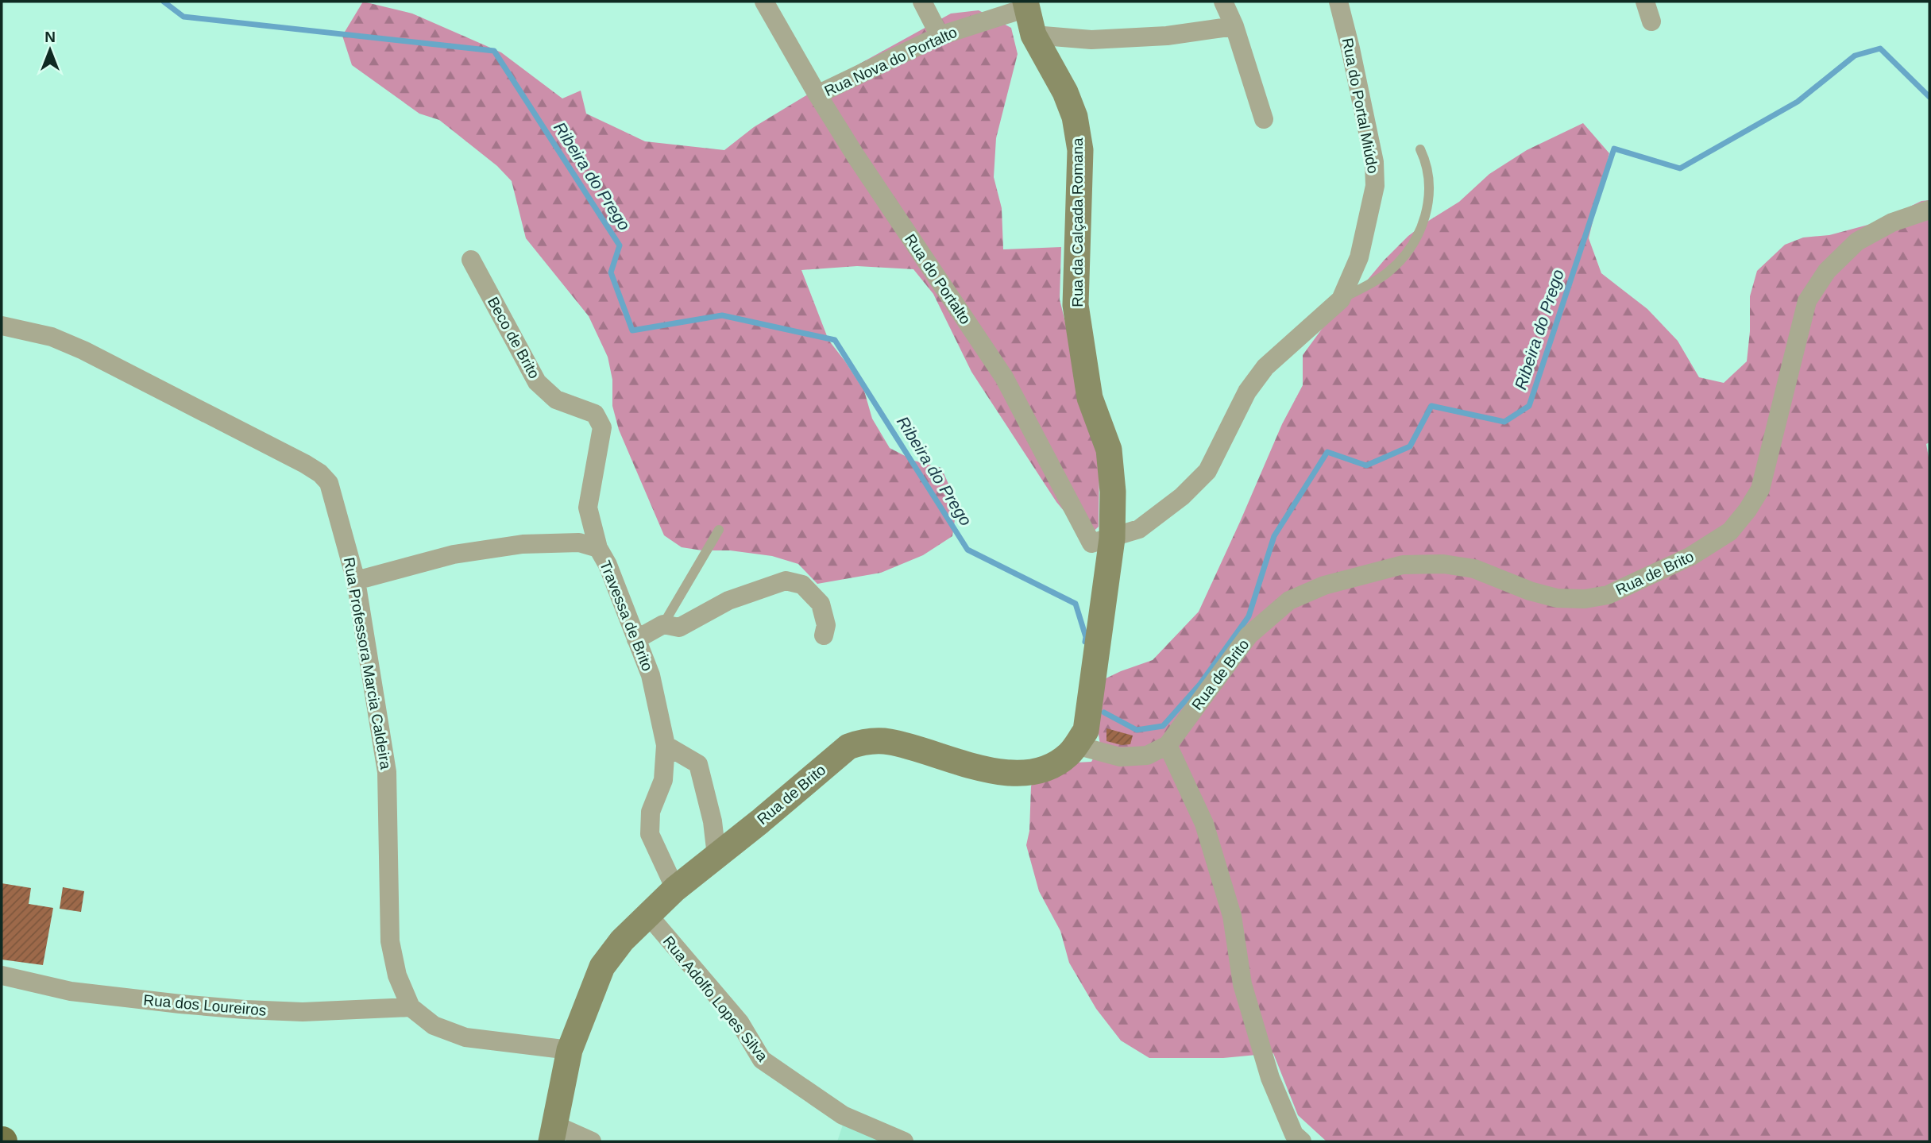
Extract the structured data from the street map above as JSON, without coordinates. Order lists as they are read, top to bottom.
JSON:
{
  "streets": {
    "street": [
      "Rua Nova do Portalto",
      "Rua do Portal Miúdo",
      "Rua da Calçada Romana",
      "Rua do Portalto",
      "Beco de Brito",
      "Rua de Brito",
      "Travessa de Brito",
      "Rua Professora Marcia Caldeira",
      "Rua Adolfo Lopes Silva",
      "Rua dos Loureiros"
    ]
  },
  "crossings": [
    ["Rua Nova do Portalto", "Rua da Calçada Romana"],
    ["Rua Nova do Portalto", "Rua do Portalto"],
    ["Rua do Portal Miúdo", "Rua da Calçada Romana"],
    ["Rua do Portal Miúdo", "Rua do Portalto"],
    ["Rua da Calçada Romana", "Rua do Portalto"],
    ["Rua da Calçada Romana", "Rua de Brito"],
    ["Beco de Brito", "Travessa de Brito"],
    ["Rua de Brito", "Travessa de Brito"],
    ["Rua de Brito", "Rua Professora Marcia Caldeira"],
    ["Rua de Brito", "Rua Adolfo Lopes Silva"],
    ["Travessa de Brito", "Rua Professora Marcia Caldeira"],
    ["Rua Professora Marcia Caldeira", "Rua dos Loureiros"]
  ],
  "water": ["Ribeira do Prego"],
  "north": "top"
}
